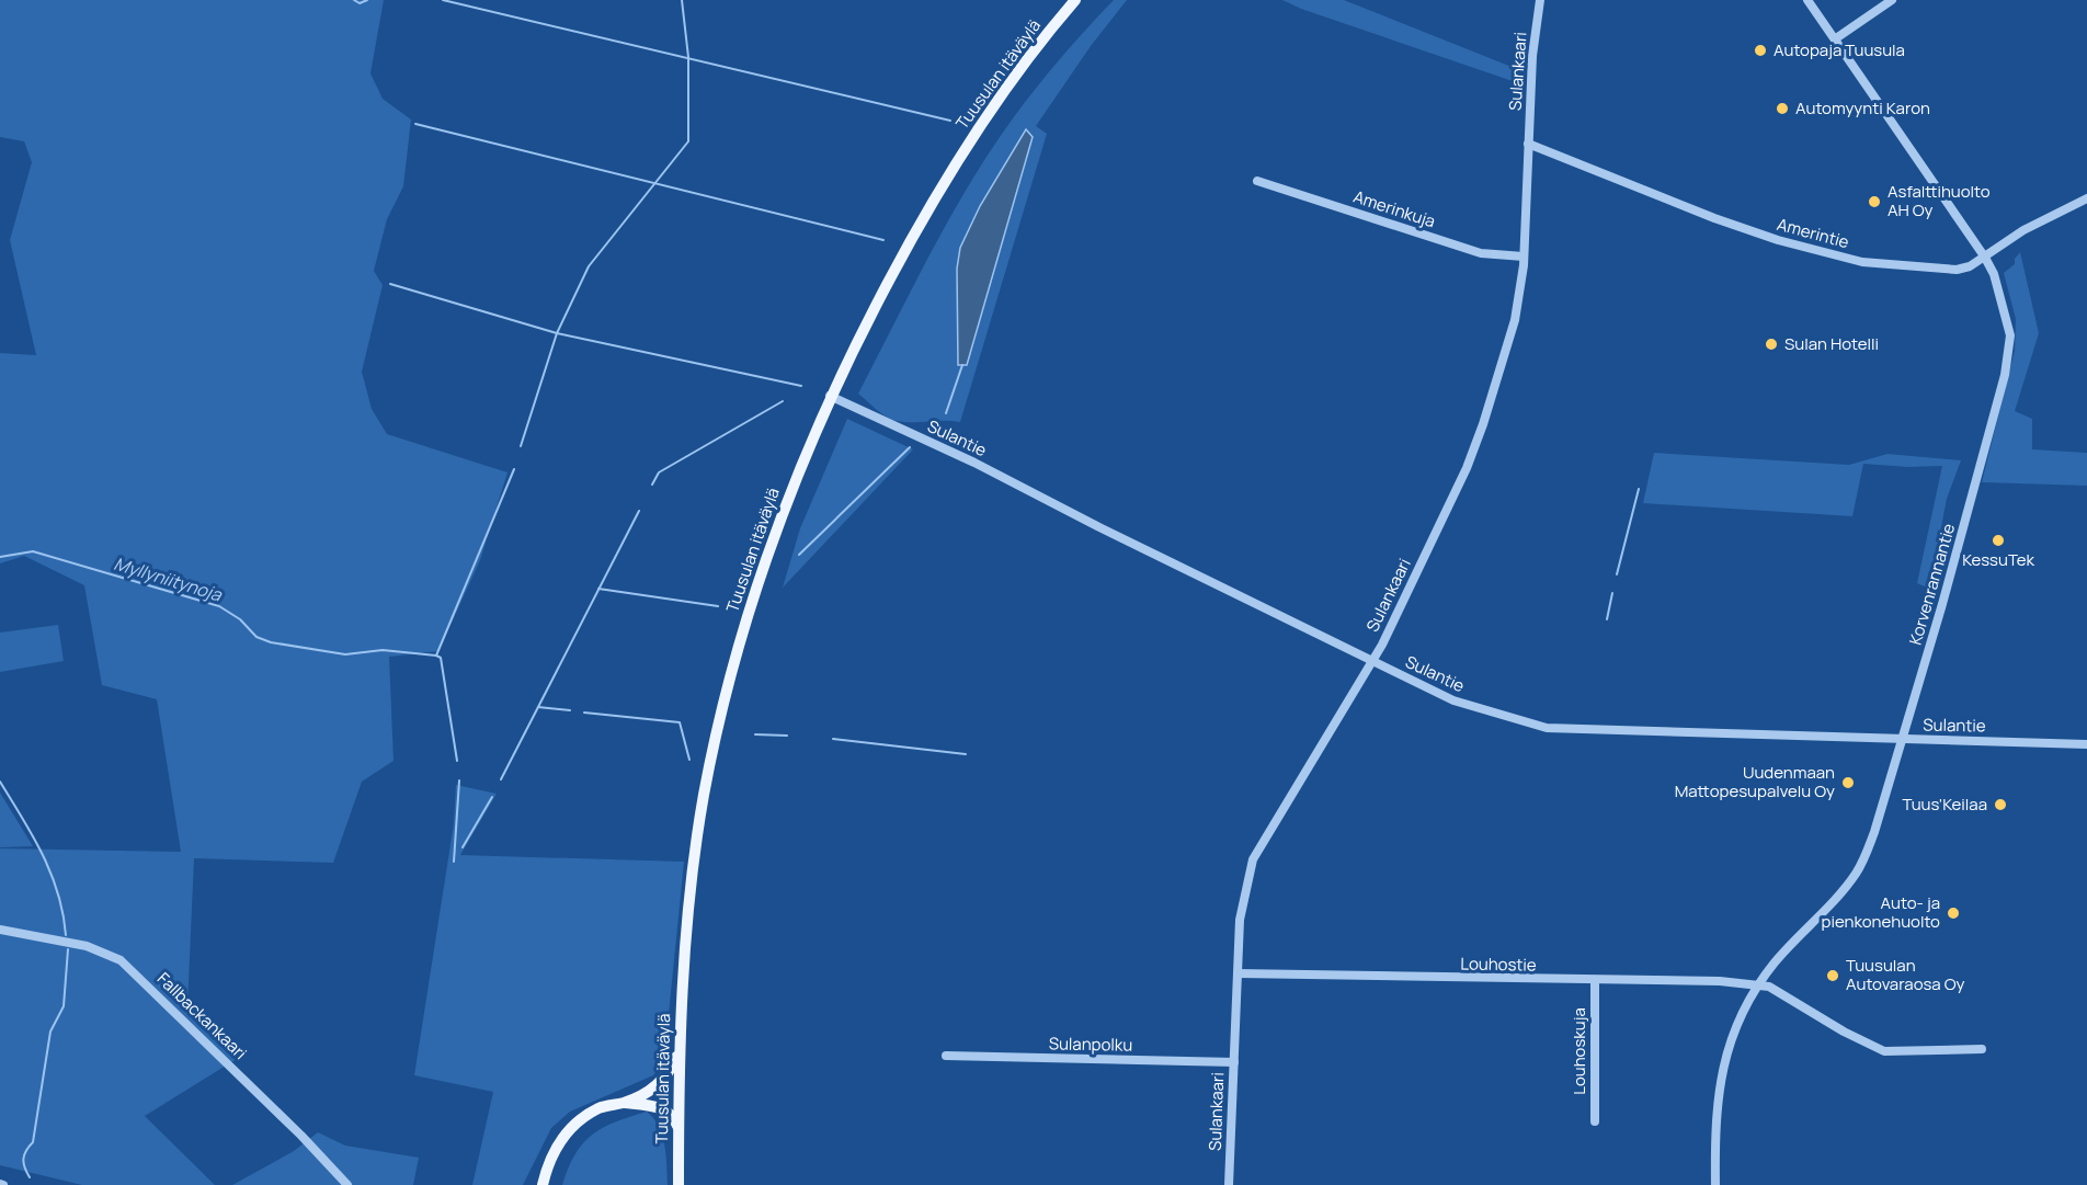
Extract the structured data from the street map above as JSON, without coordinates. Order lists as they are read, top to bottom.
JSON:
{
  "streets": {
    "main road": ["Tuusulan itäväylä"],
    "street": [
      "Sulankaari",
      "Amerinkuja",
      "Amerintie",
      "Sulantie",
      "Korvenrannantie",
      "Louhostie",
      "Fallbackankaari",
      "Sulanpolku",
      "Louhoskuja"
    ]
  },
  "crossings": [
    ["Sulankaari", "Amerinkuja"],
    ["Sulankaari", "Amerintie"],
    ["Sulankaari", "Sulantie"],
    ["Sulankaari", "Louhostie"],
    ["Sulankaari", "Sulanpolku"],
    ["Tuusulan itäväylä", "Sulantie"],
    ["Amerintie", "Korvenrannantie"],
    ["Sulantie", "Korvenrannantie"],
    ["Korvenrannantie", "Louhostie"],
    ["Louhostie", "Louhoskuja"]
  ],
  "water": ["Myllyniitynoja"],
  "places": [
    "Autopaja Tuusula",
    "Automyynti Karon",
    "Asfalttihuolto AH Oy",
    "Sulan Hotelli",
    "KessuTek",
    "Uudenmaan Mattopesupalvelu Oy",
    "Tuus'Keilaa",
    "Auto- ja pienkonehuolto",
    "Tuusulan Autovaraosa Oy"
  ]
}
